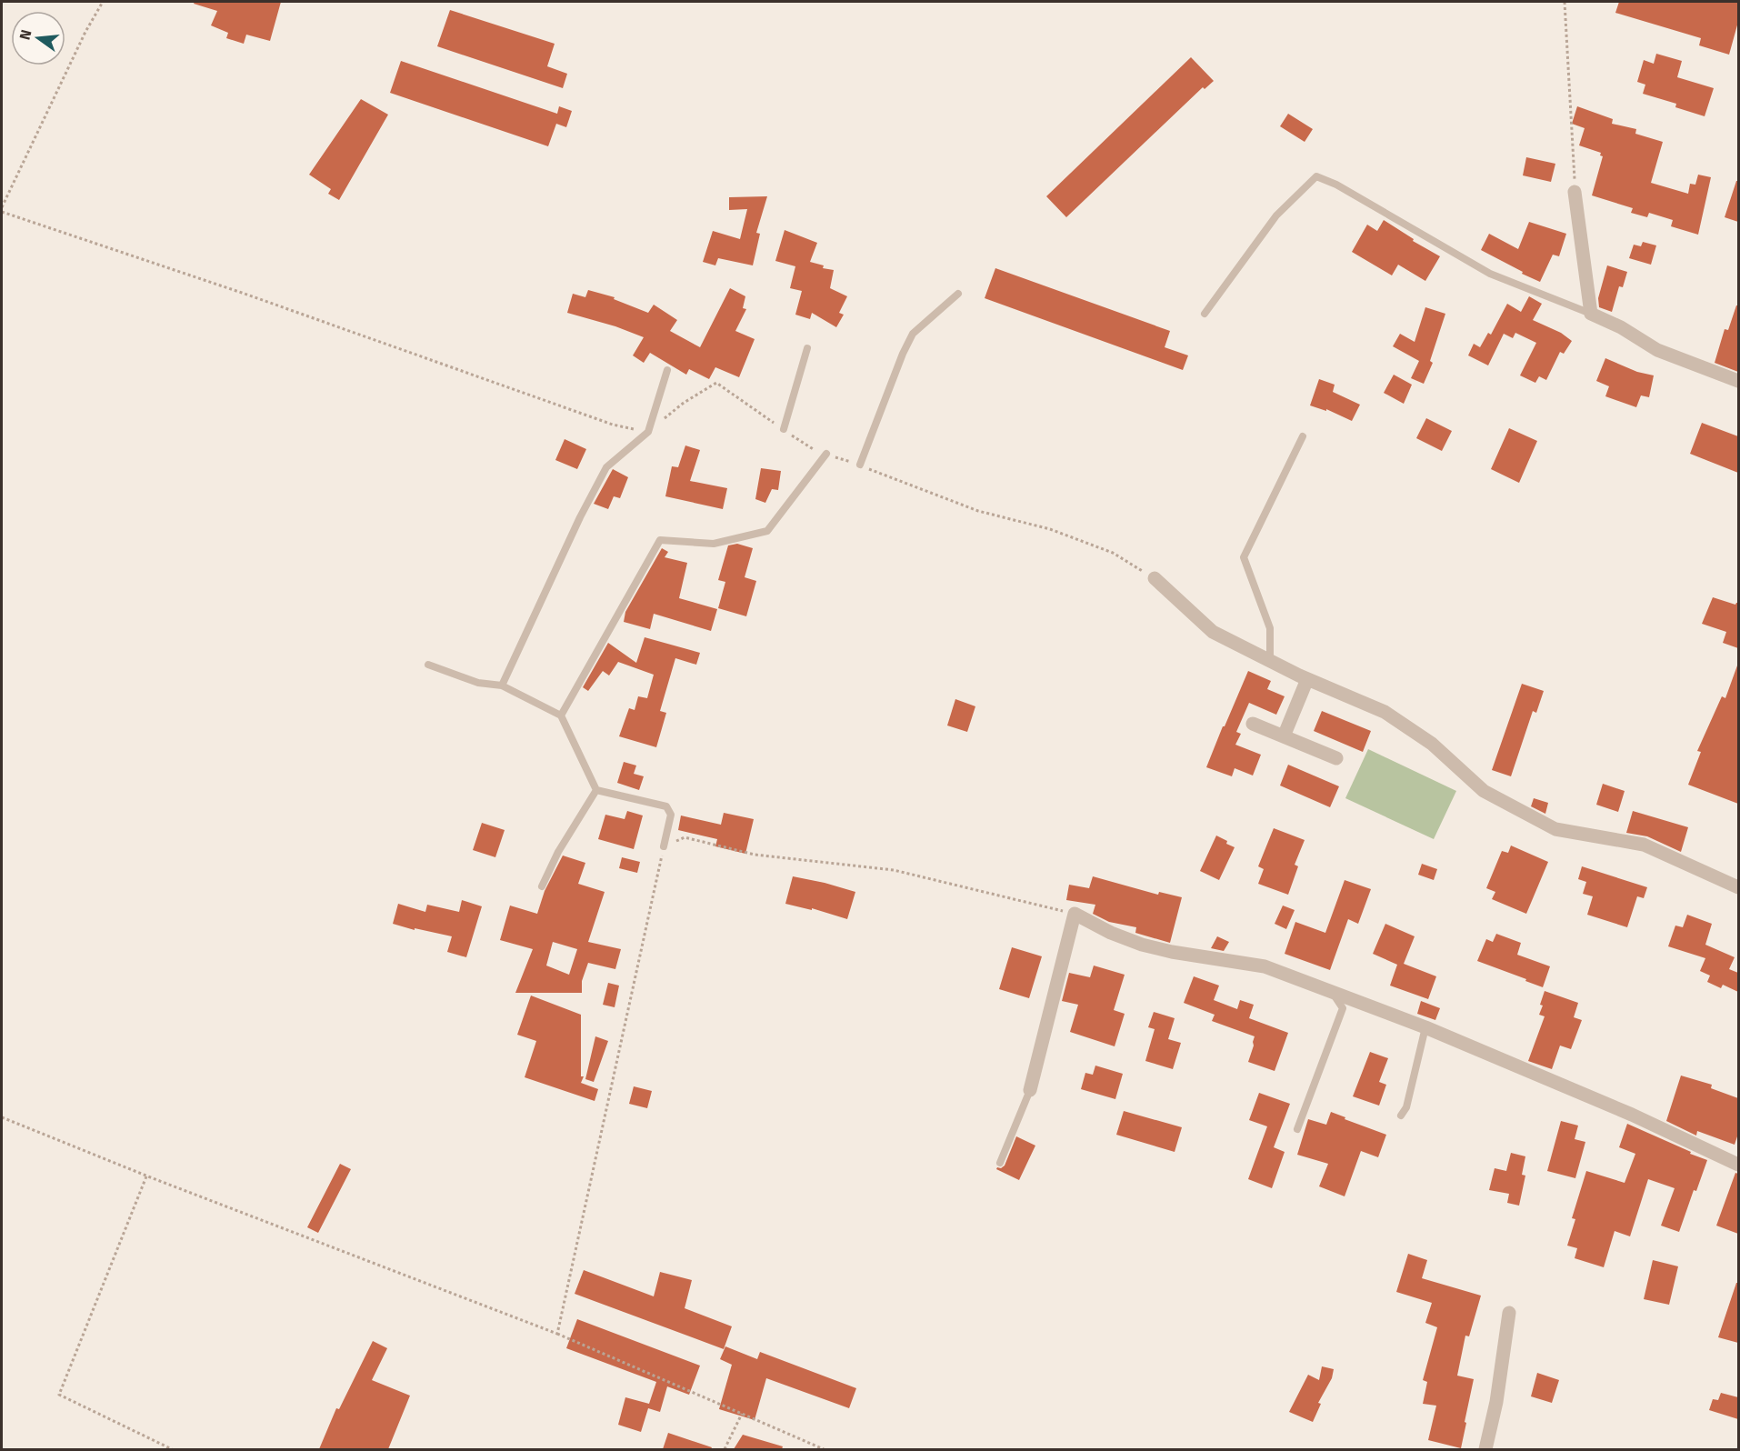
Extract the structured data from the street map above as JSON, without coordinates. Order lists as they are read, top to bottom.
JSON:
{
  "north": "left"
}
